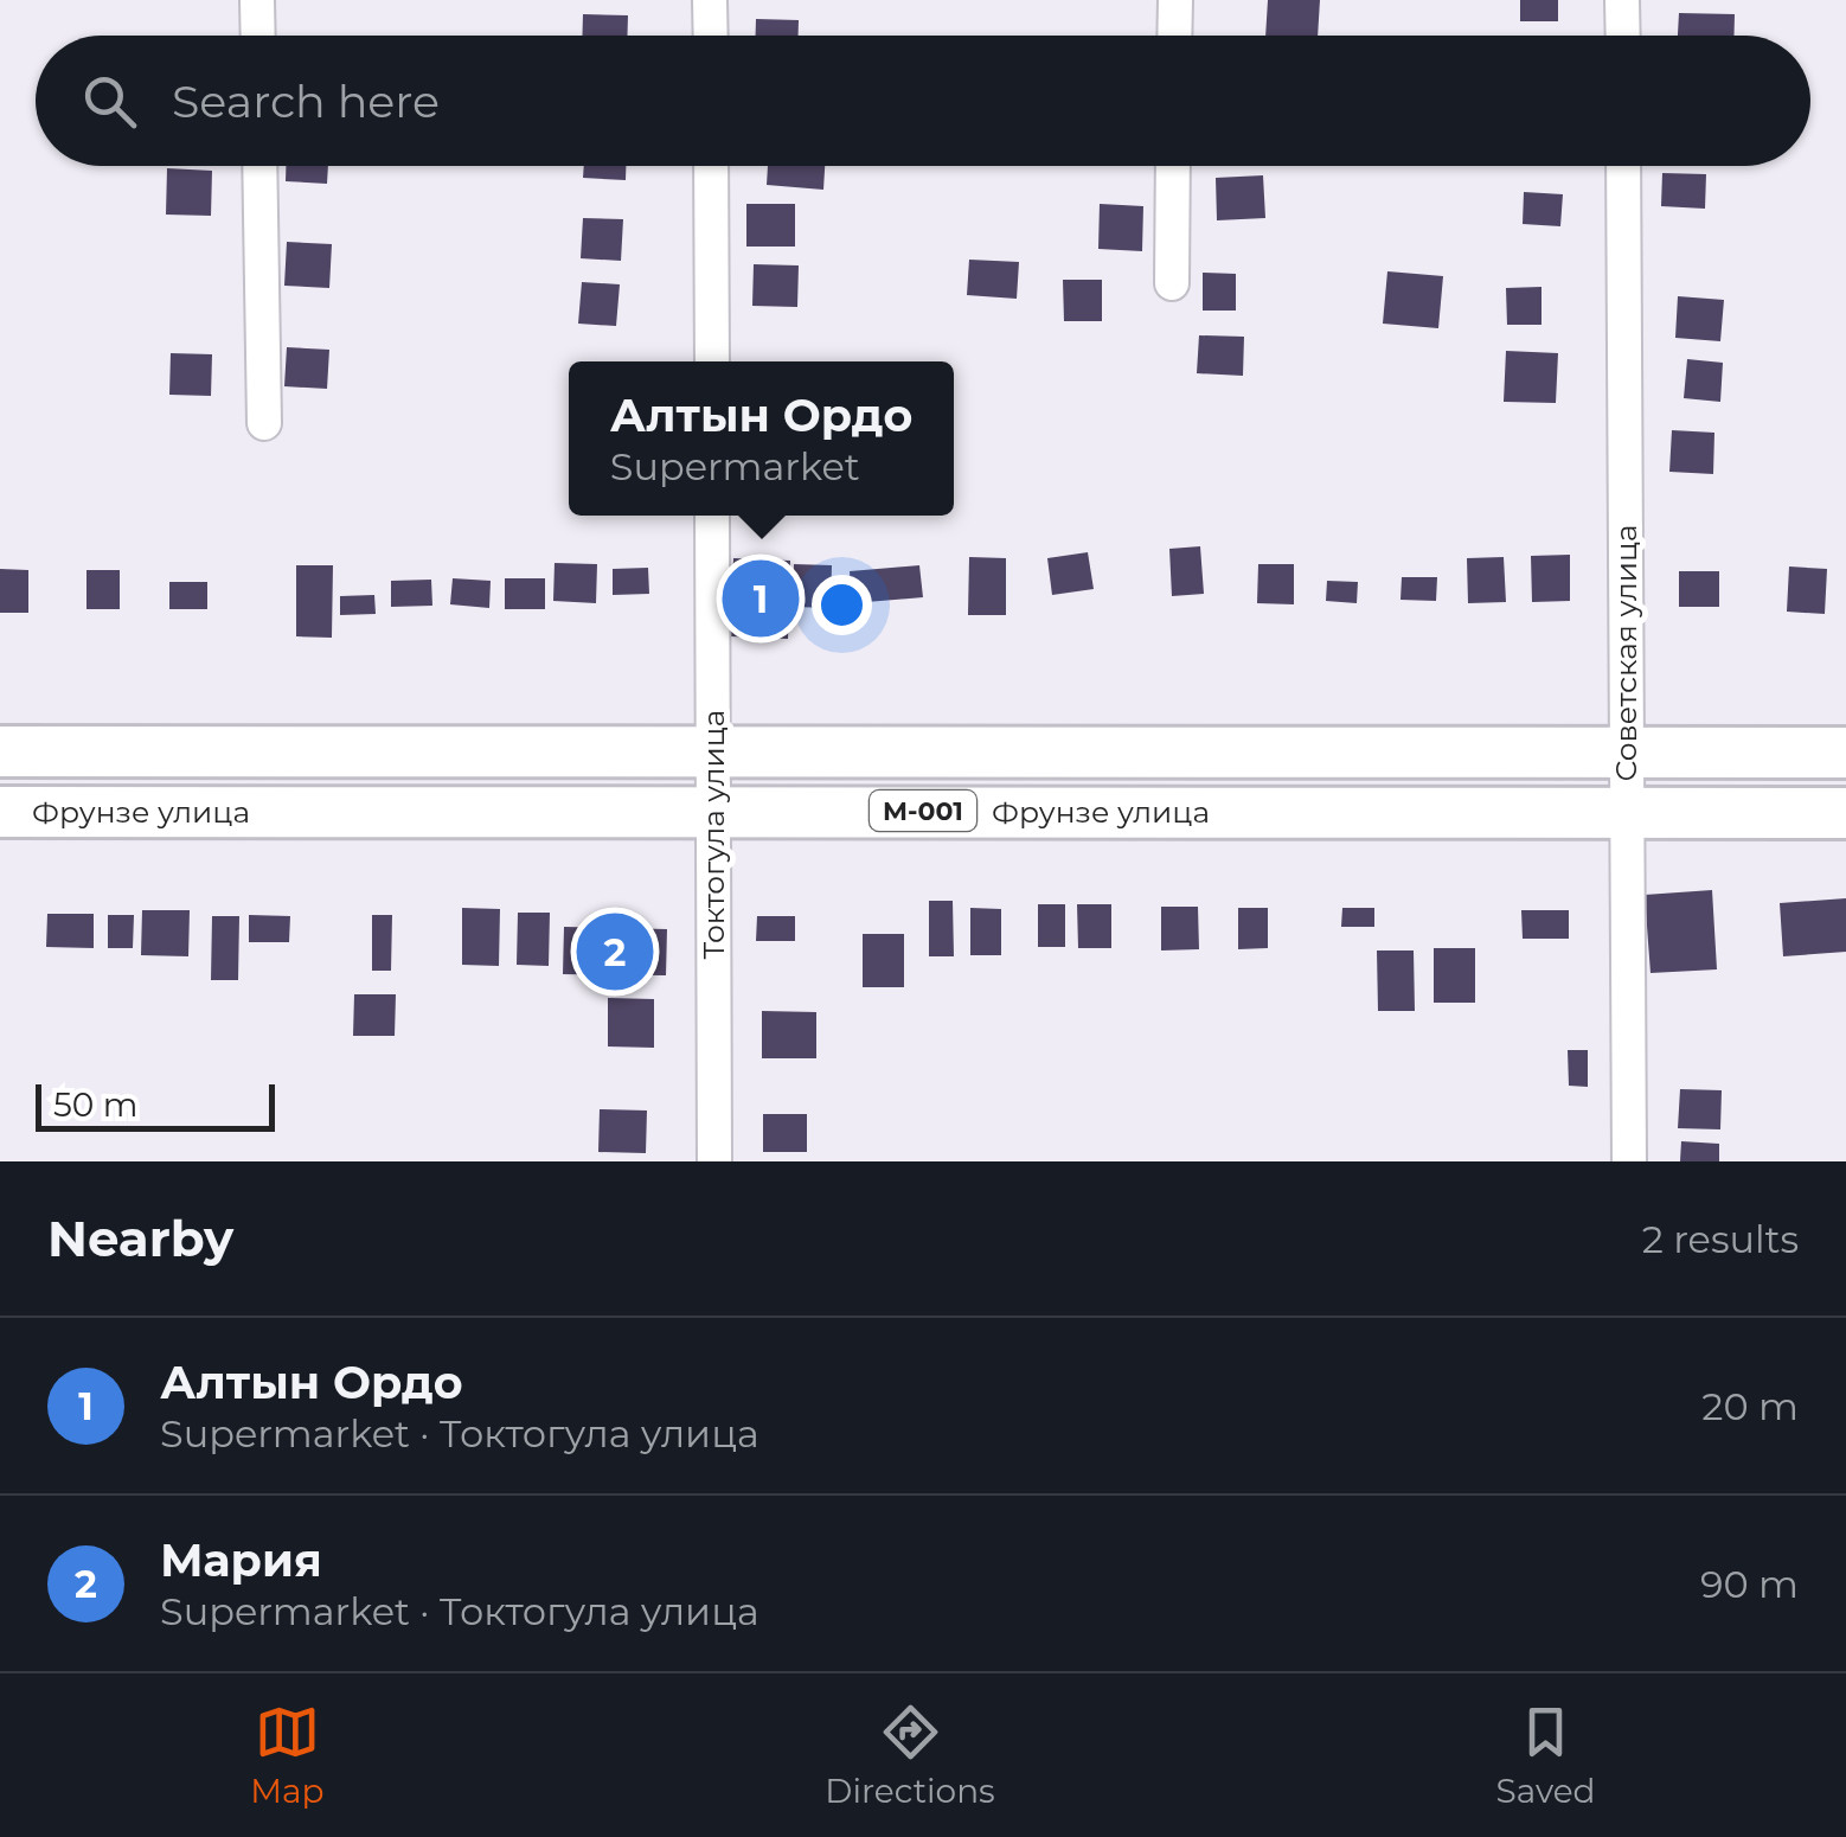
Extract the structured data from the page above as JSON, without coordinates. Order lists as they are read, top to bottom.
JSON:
{
  "streets": {
    "main road": ["M-001", "Фрунзе улица"],
    "street": ["Советская улица", "Токтогула улица"]
  },
  "crossings": [
    ["Советская улица", "Фрунзе улица"],
    ["Фрунзе улица", "Токтогула улица"]
  ],
  "scale_bar": "50 m",
  "page": {
    "search": "Search here",
    "popup": ["Алтын Ордо", "Supermarket"],
    "pins": ["1", "2"],
    "scale": "50 m",
    "heading": ["Nearby", "2 results"],
    "list": [
      {
        "mark": "1",
        "name": "Алтын Ордо",
        "note": "Supermarket · Токтогула улица",
        "value": "20 m"
      },
      {
        "mark": "2",
        "name": "Мария",
        "note": "Supermarket · Токтогула улица",
        "value": "90 m"
      }
    ],
    "nav": ["Map", "Directions", "Saved"]
  }
}
